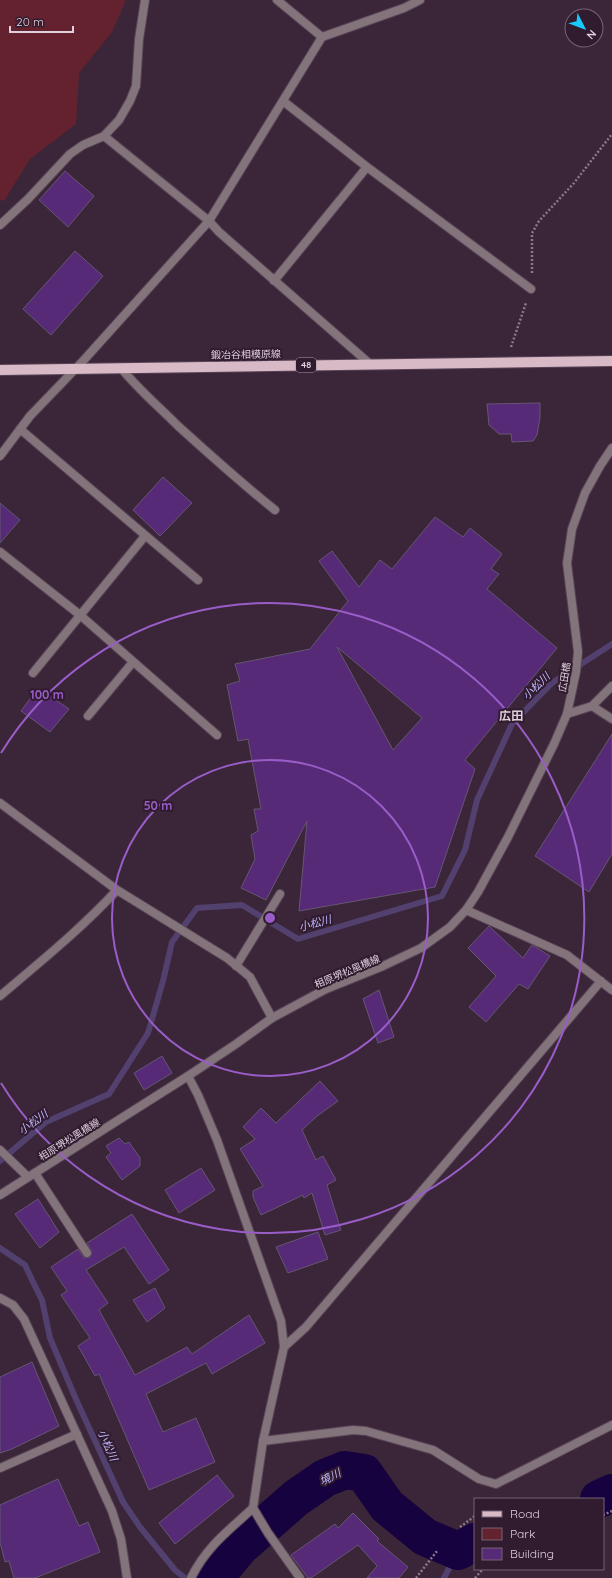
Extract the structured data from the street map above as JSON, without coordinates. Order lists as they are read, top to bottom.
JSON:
{
  "streets": {
    "main road": ["鍛冶谷相模原線", "48"],
    "street": ["広田橋", "相原堺松風橋線"]
  },
  "crossings": [
    ["広田橋", "相原堺松風橋線"]
  ],
  "districts": ["広田"],
  "water": ["小松川", "境川"],
  "legend": ["Road", "Park", "Building"],
  "scale_bar": "20 m",
  "north": "bottom right",
  "rings": ["100 m", "50 m"]
}
